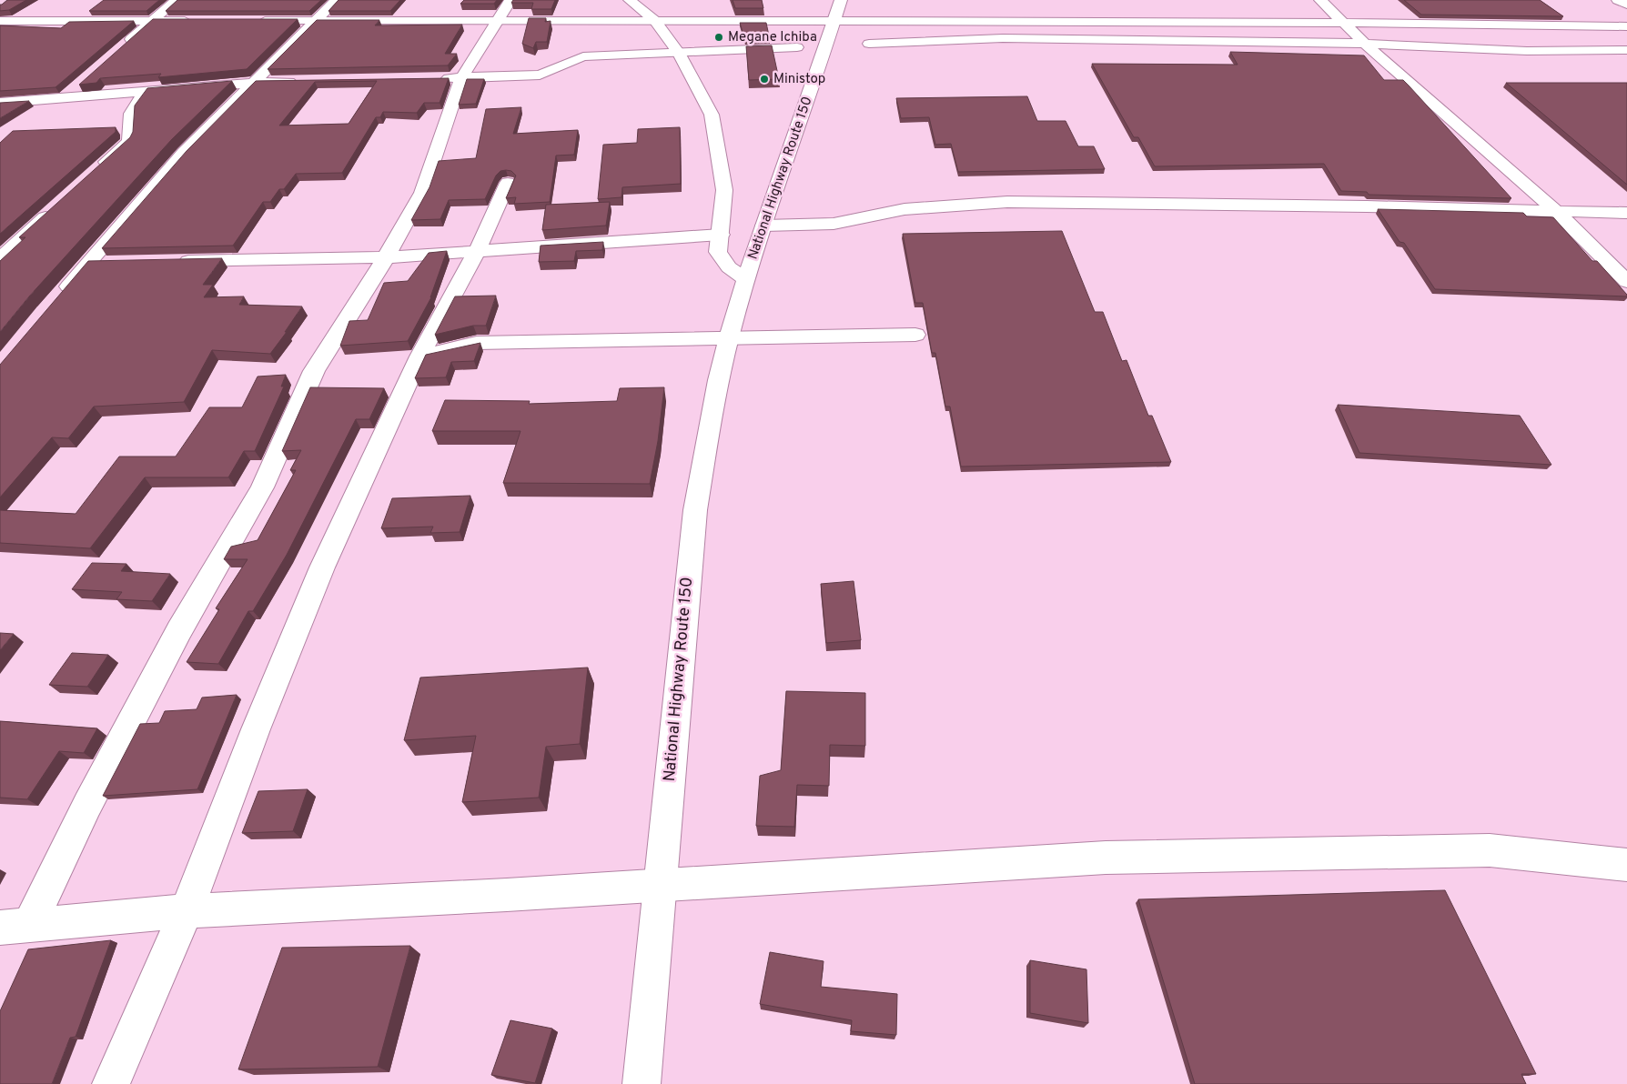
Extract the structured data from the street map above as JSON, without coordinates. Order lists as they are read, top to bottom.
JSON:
{
  "streets": {
    "main road": ["National Highway Route 150"]
  },
  "places": ["Megane Ichiba", "Ministop"]
}
